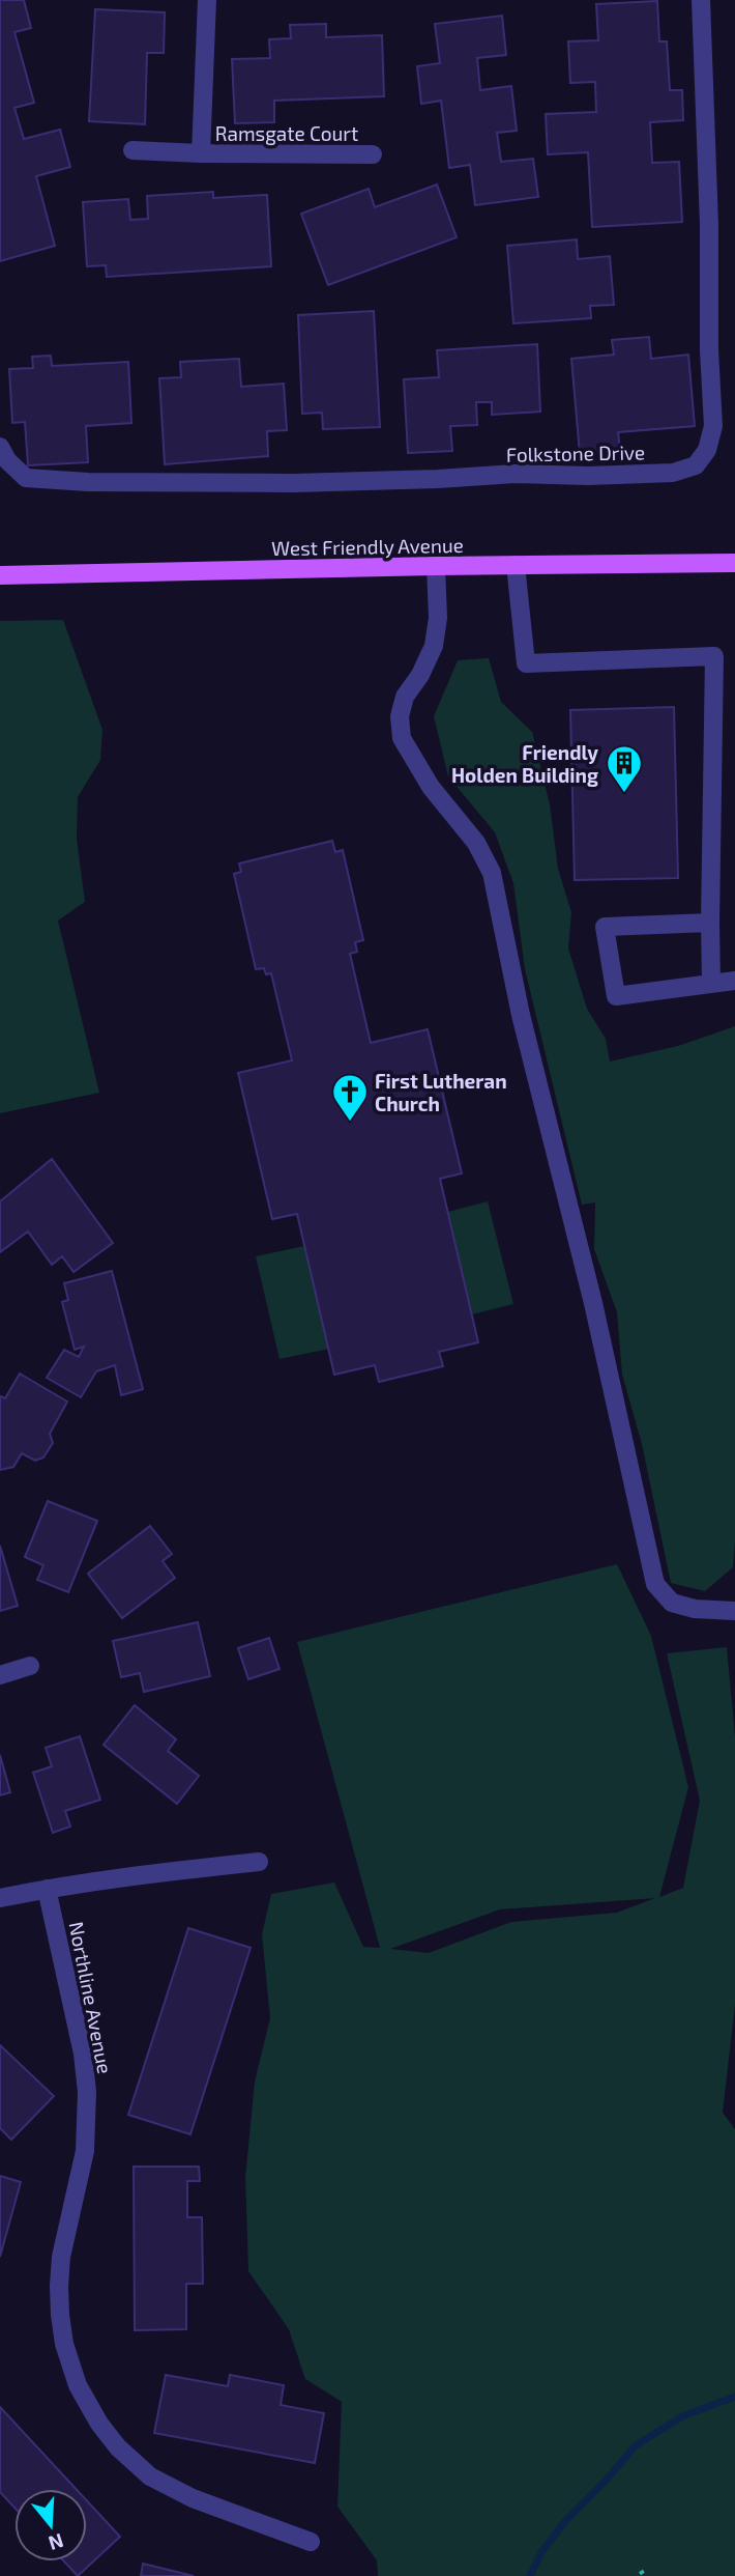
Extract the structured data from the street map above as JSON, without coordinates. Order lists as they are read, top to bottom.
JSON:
{
  "streets": {
    "main road": ["West Friendly Avenue"],
    "street": ["Ramsgate Court", "Folkstone Drive", "Northline Avenue"]
  },
  "places": {
    "building": ["Friendly Holden Building"],
    "church": ["First Lutheran Church"]
  },
  "north": "bottom"
}
